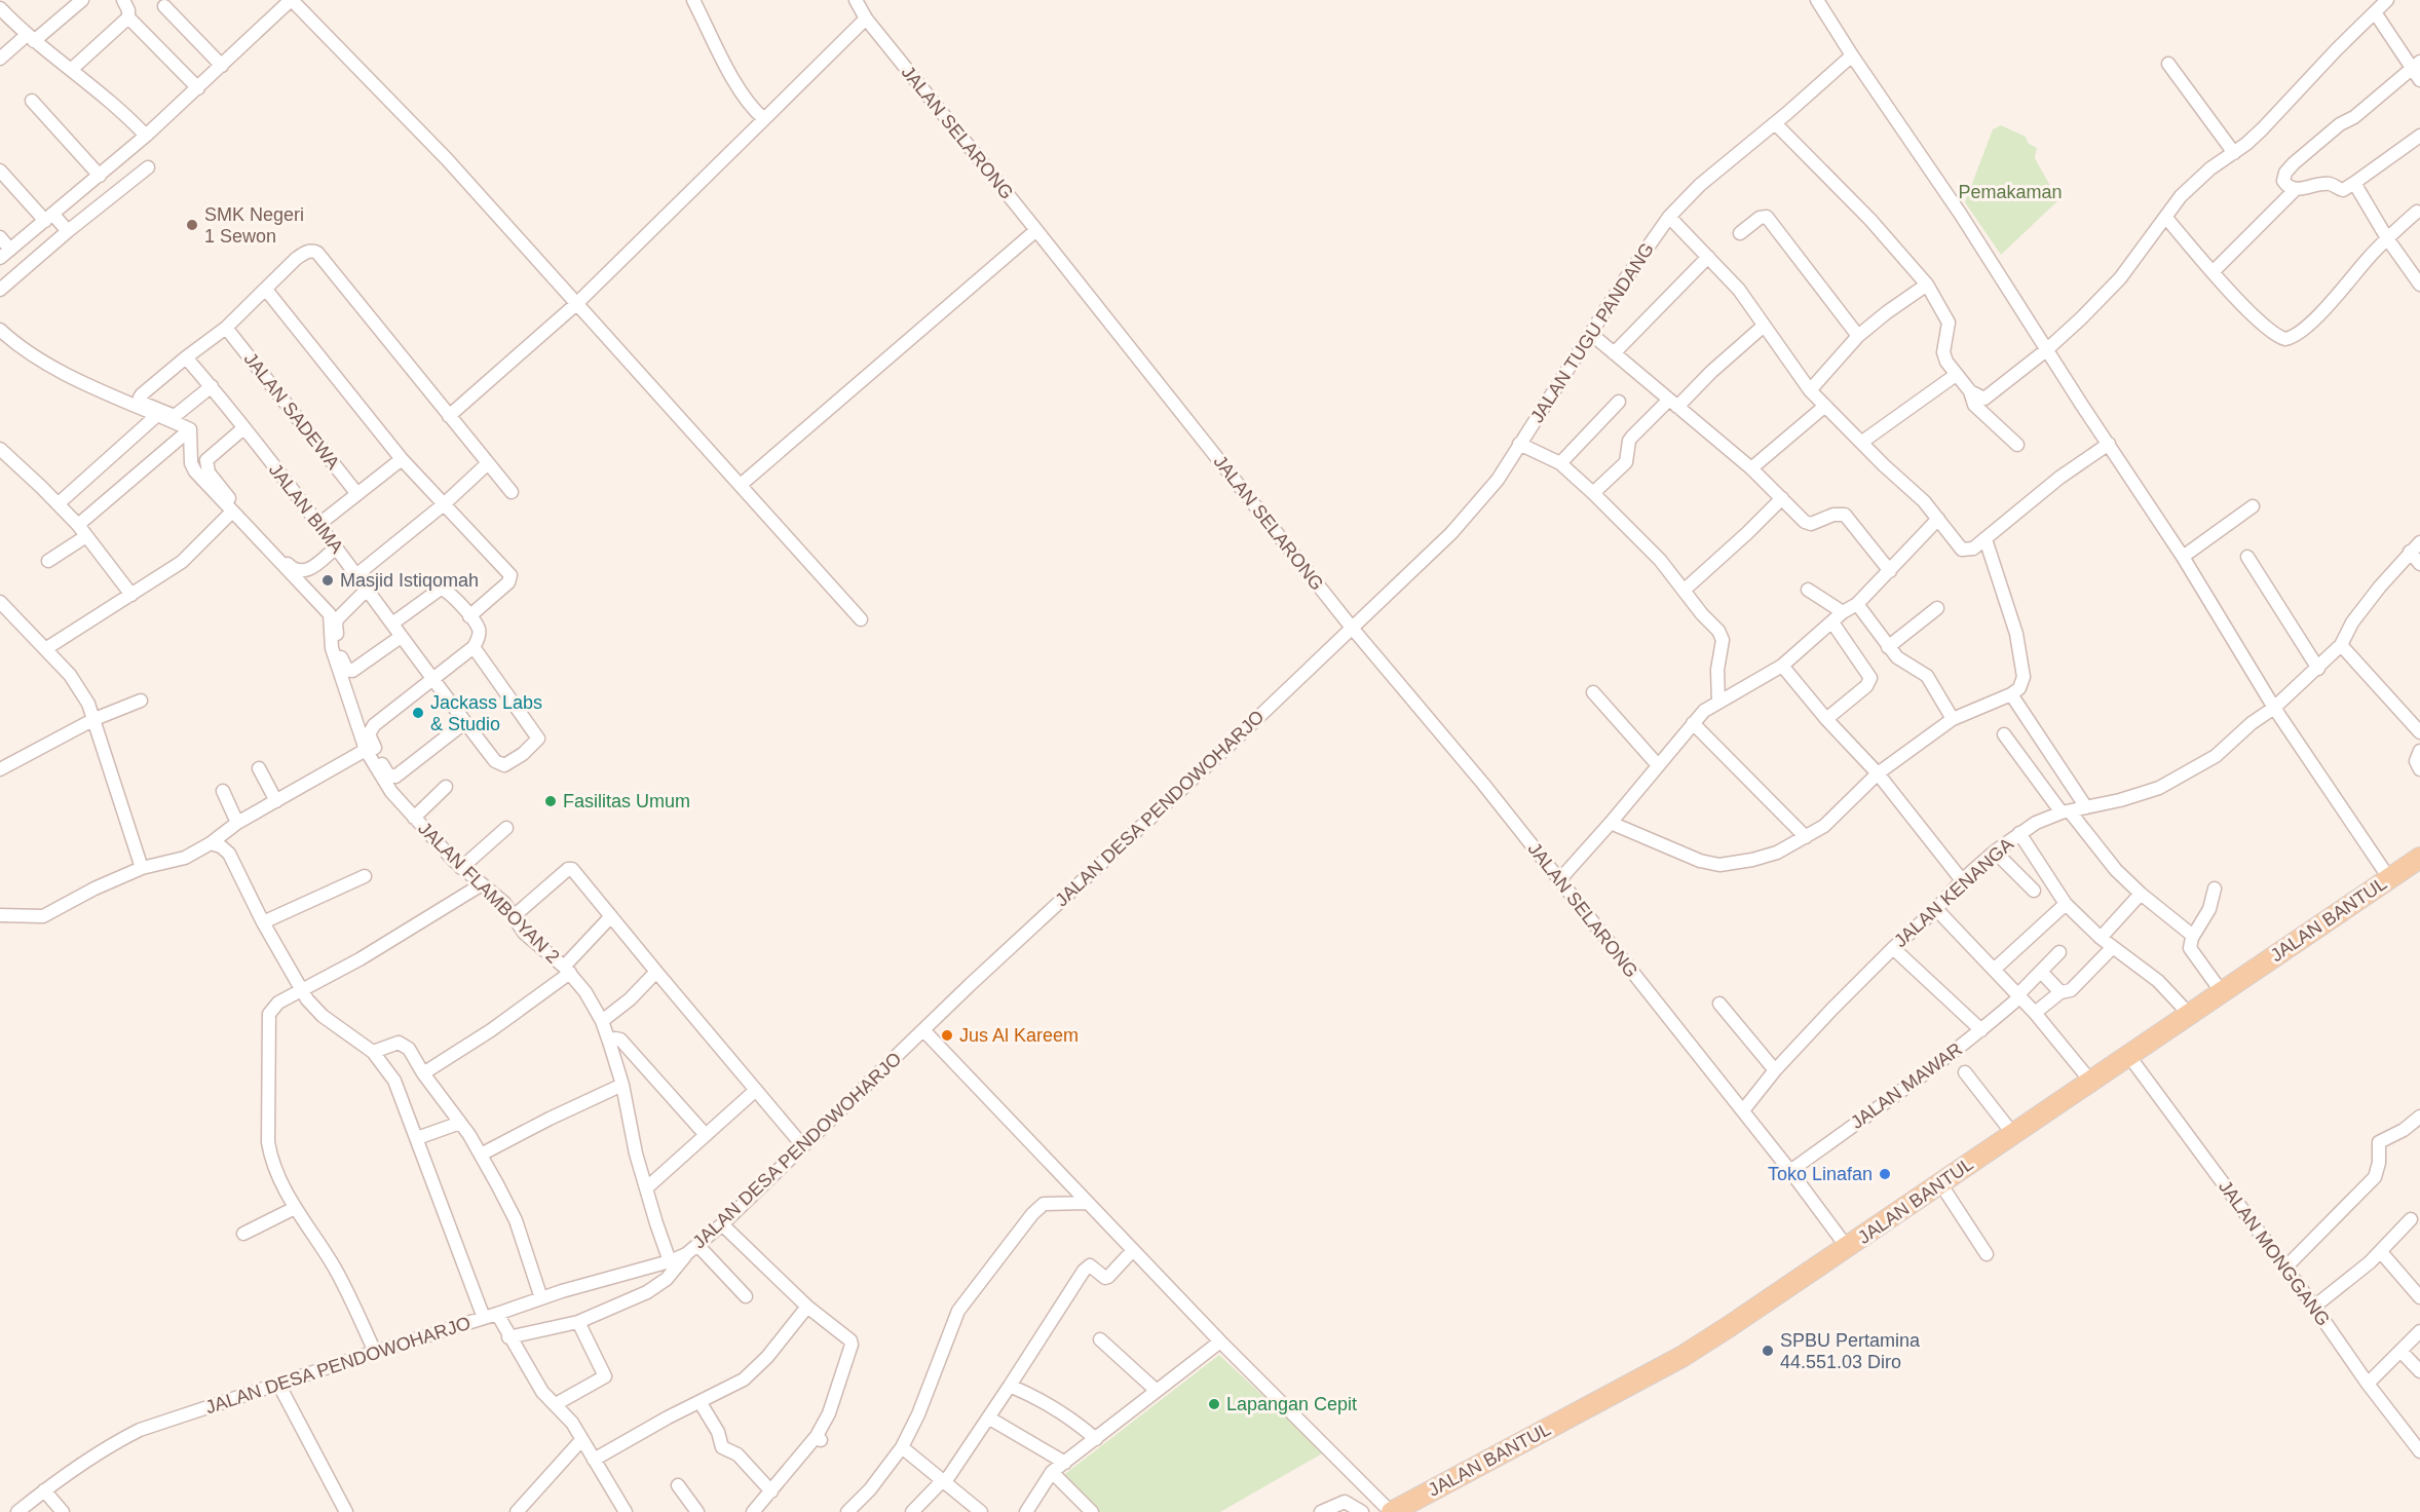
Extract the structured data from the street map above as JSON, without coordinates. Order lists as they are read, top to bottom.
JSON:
{
  "streets": {
    "main road": ["JALAN BANTUL"],
    "street": [
      "JALAN SELARONG",
      "JALAN TUGU PANDANG",
      "JALAN SADEWA",
      "JALAN BIMA",
      "JALAN DESA PENDOWOHARJO",
      "JALAN FLAMBOYAN 2",
      "JALAN KENANGA",
      "JALAN MAWAR",
      "JALAN MONGGANG"
    ]
  },
  "crossings": [
    ["JALAN SELARONG", "JALAN TUGU PANDANG"],
    ["JALAN SELARONG", "JALAN DESA PENDOWOHARJO"],
    ["JALAN SELARONG", "JALAN KENANGA"],
    ["JALAN SELARONG", "JALAN BANTUL"],
    ["JALAN SELARONG", "JALAN MAWAR"],
    ["JALAN TUGU PANDANG", "JALAN DESA PENDOWOHARJO"],
    ["JALAN DESA PENDOWOHARJO", "JALAN FLAMBOYAN 2"],
    ["JALAN BANTUL", "JALAN MONGGANG"]
  ],
  "parks": ["Pemakaman"],
  "places": [
    "SMK Negeri 1 Sewon",
    "Masjid Istiqomah",
    "Jackass Labs & Studio",
    "Fasilitas Umum",
    "Jus Al Kareem",
    "Toko Linafan",
    "SPBU Pertamina 44.551.03 Diro",
    "Lapangan Cepit"
  ]
}
